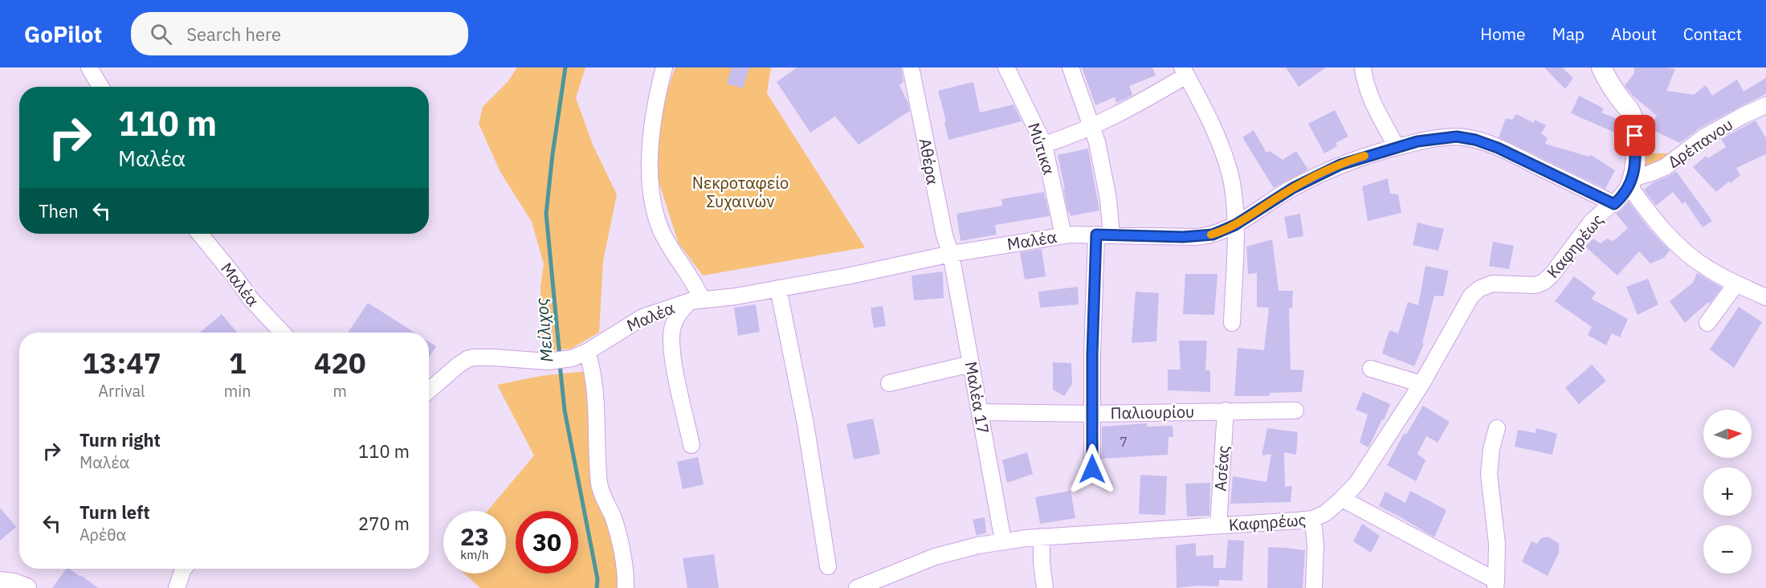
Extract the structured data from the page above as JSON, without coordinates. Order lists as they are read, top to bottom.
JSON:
{
  "streets": {
    "street": [
      "Δρέπανου",
      "Μύτικα",
      "Αθέρα",
      "Μαλέα",
      "Καφηρέως",
      "Μαλέα 17",
      "Παλιουρίου",
      "Ασέας"
    ]
  },
  "crossings": [
    ["Μύτικα", "Μαλέα"],
    ["Αθέρα", "Μαλέα"],
    ["Αθέρα", "Μαλέα 17"],
    ["Μαλέα", "Καφηρέως"],
    ["Μαλέα", "Μαλέα 17"],
    ["Καφηρέως", "Μαλέα 17"],
    ["Καφηρέως", "Ασέας"],
    ["Μαλέα 17", "Παλιουρίου"],
    ["Παλιουρίου", "Ασέας"]
  ],
  "water": ["Μείλιχος"],
  "parks": ["Νεκροταφείο Συχαινών"],
  "house_numbers": ["7"],
  "north": "right",
  "page": {
    "header": "GoPilot",
    "search": "Search here",
    "nav": [
      "Home",
      "Map",
      "About",
      "Contact"
    ],
    "turn": ["110 m", "Μαλέα"],
    "then": "Then",
    "eta": [
      "13:47",
      "Arrival",
      "1",
      "min",
      "420",
      "m"
    ],
    "map_buttons": ["+", "−"],
    "list": [
      {
        "name": "Turn right",
        "note": "Μαλέα",
        "value": "110 m"
      },
      {
        "name": "Turn left",
        "note": "Αρέθα",
        "value": "270 m"
      }
    ],
    "speed": "23 km/h",
    "limit": "30"
  }
}
